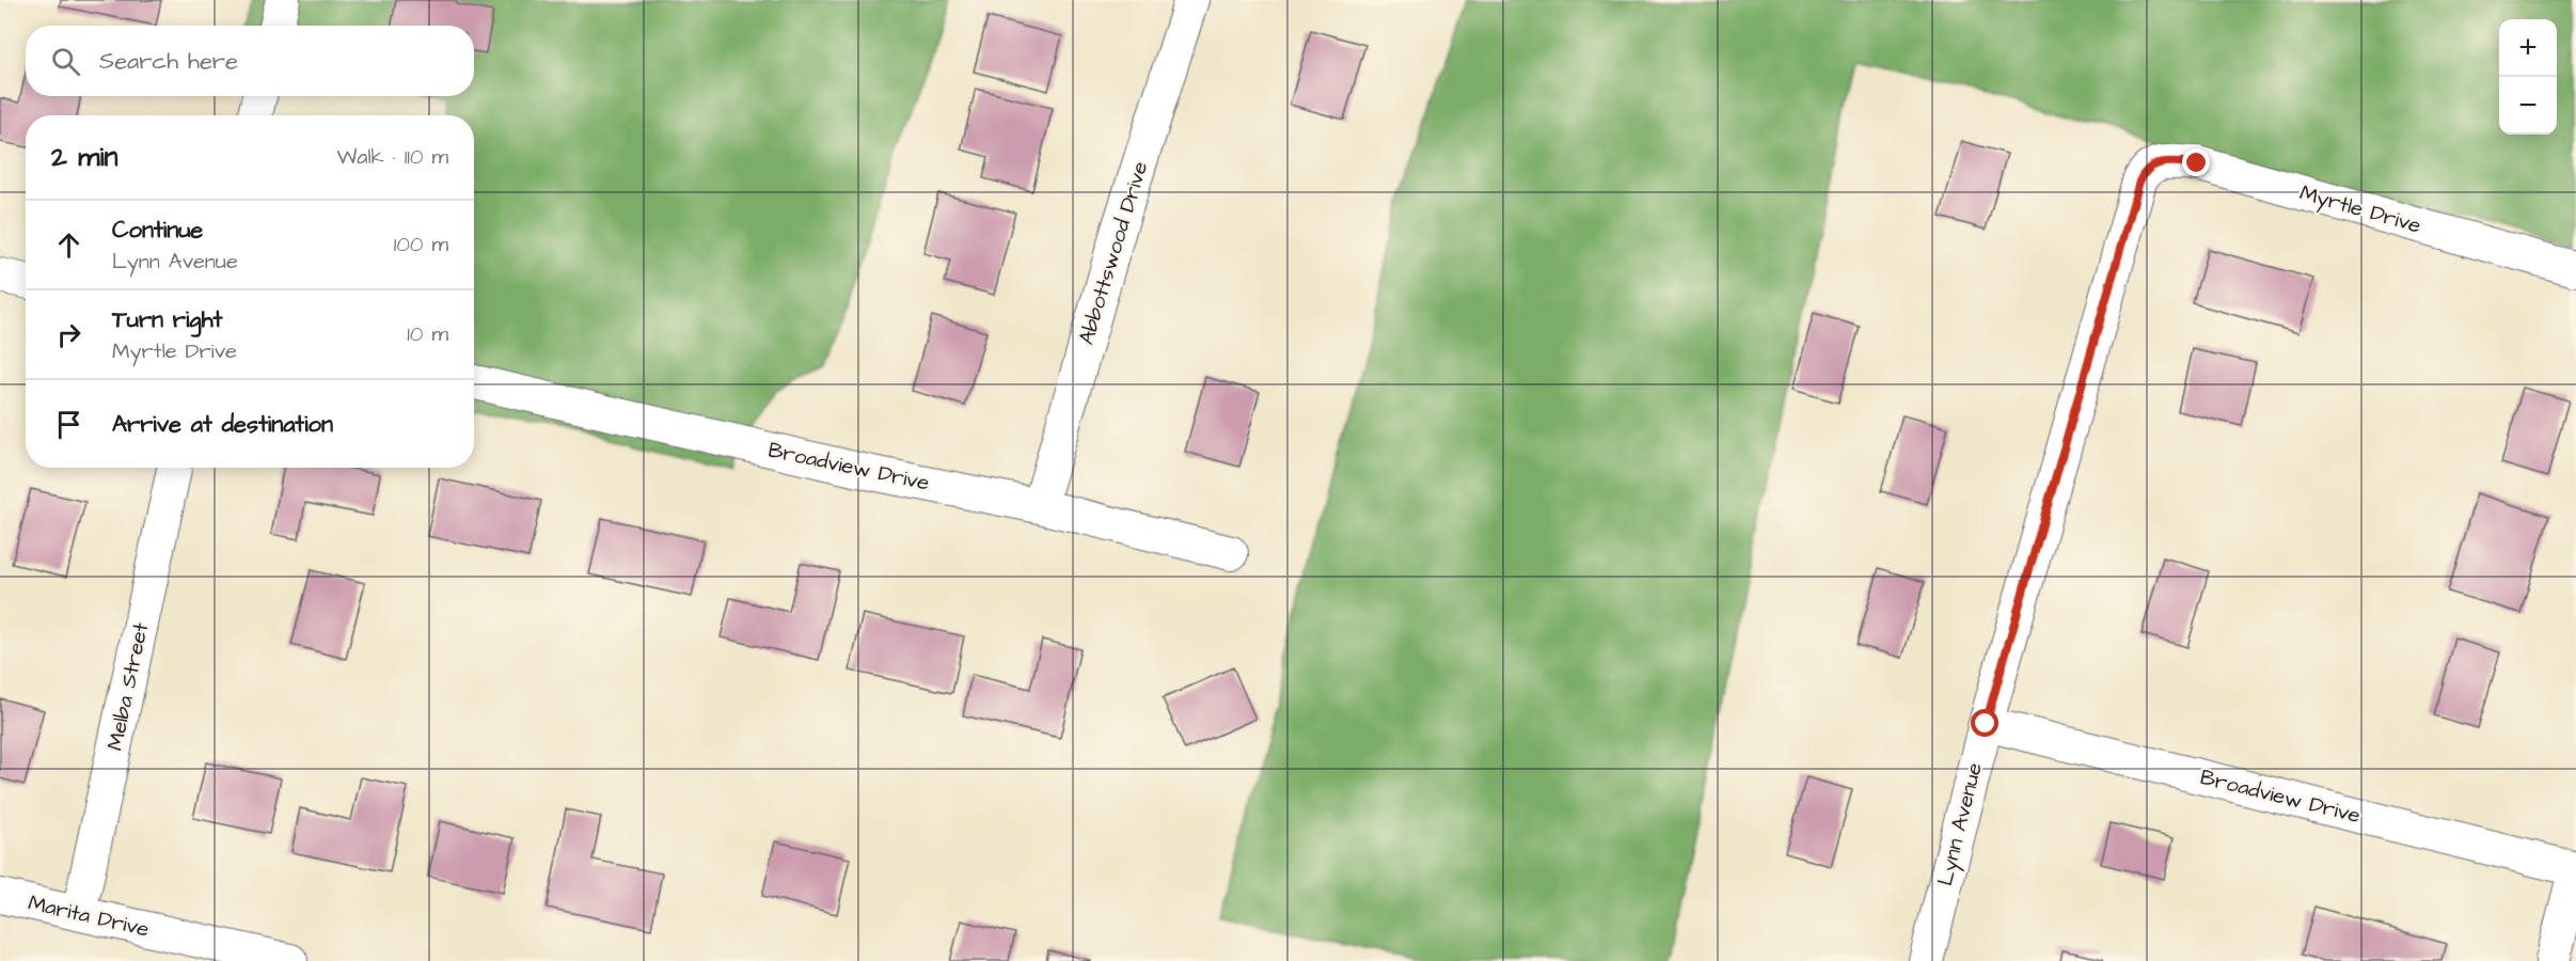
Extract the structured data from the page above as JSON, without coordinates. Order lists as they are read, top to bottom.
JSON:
{
  "streets": {
    "street": [
      "Myrtle Drive",
      "Abbottswood Drive",
      "Broadview Drive",
      "Melba Street",
      "Lynn Avenue",
      "Marita Drive"
    ]
  },
  "crossings": [
    ["Myrtle Drive", "Lynn Avenue"],
    ["Abbottswood Drive", "Broadview Drive"],
    ["Broadview Drive", "Lynn Avenue"],
    ["Melba Street", "Marita Drive"]
  ],
  "page": {
    "map_buttons": ["+", "−"],
    "search": "Search here",
    "heading": ["2 min", "Walk · 110 m"],
    "list": [
      ["Continue", "Lynn Avenue", "100 m"],
      ["Turn right", "Myrtle Drive", "10 m"],
      "Arrive at destination"
    ]
  }
}
